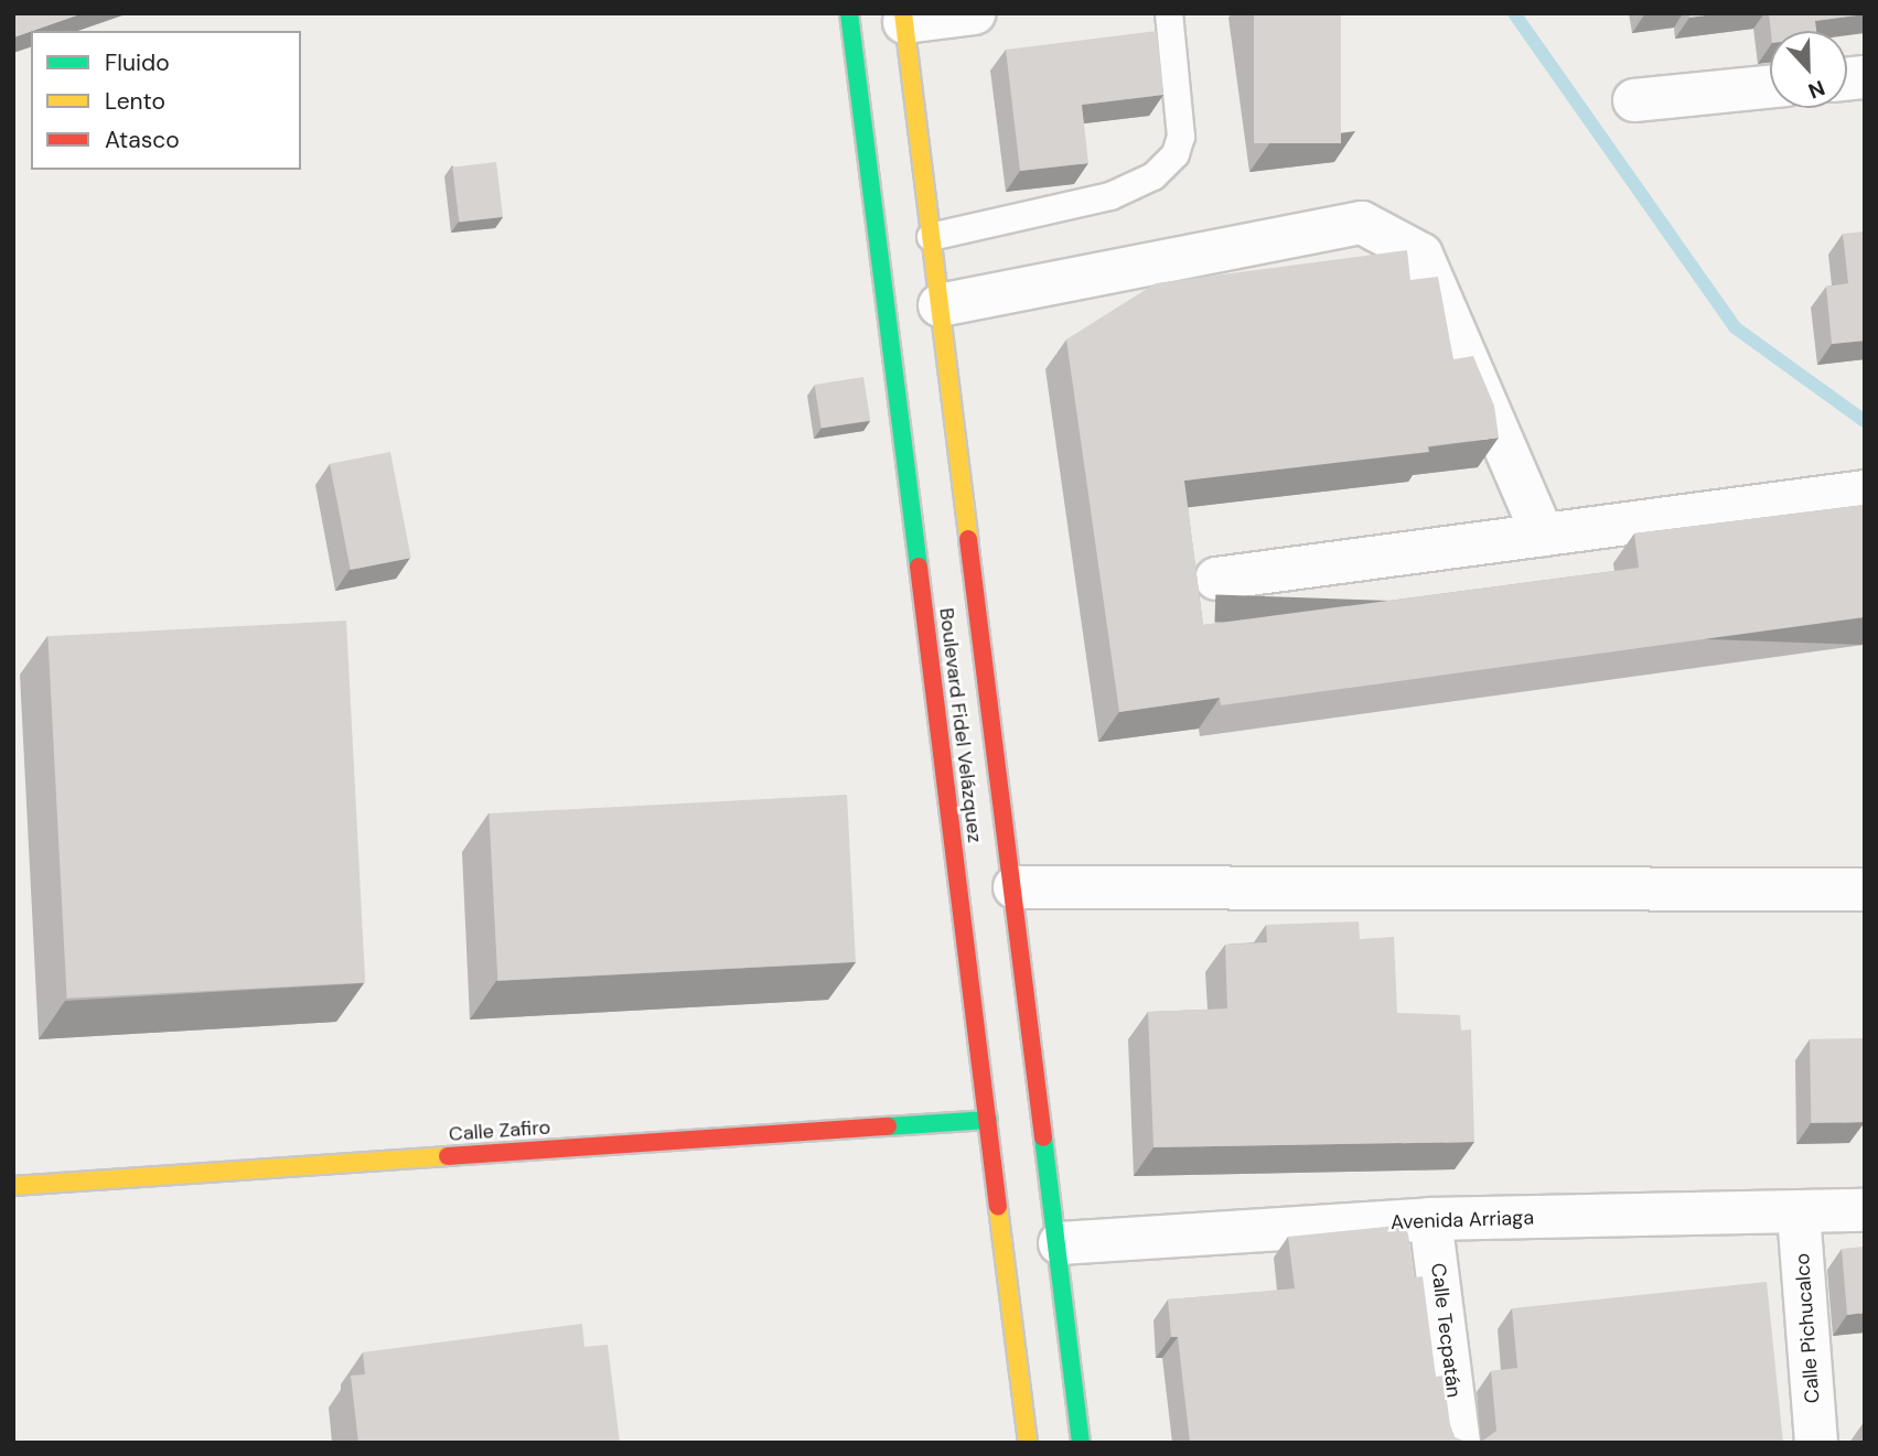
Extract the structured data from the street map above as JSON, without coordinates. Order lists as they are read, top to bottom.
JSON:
{
  "streets": {
    "main road": ["Boulevard Fidel Velázquez", "Calle Zafiro"],
    "street": ["Avenida Arriaga", "Calle Pichucalco", "Calle Tecpatán"]
  },
  "crossings": [
    ["Boulevard Fidel Velázquez", "Calle Zafiro"],
    ["Boulevard Fidel Velázquez", "Avenida Arriaga"],
    ["Avenida Arriaga", "Calle Pichucalco"],
    ["Avenida Arriaga", "Calle Tecpatán"]
  ],
  "legend": ["Fluido", "Lento", "Atasco"],
  "north": "bottom"
}
